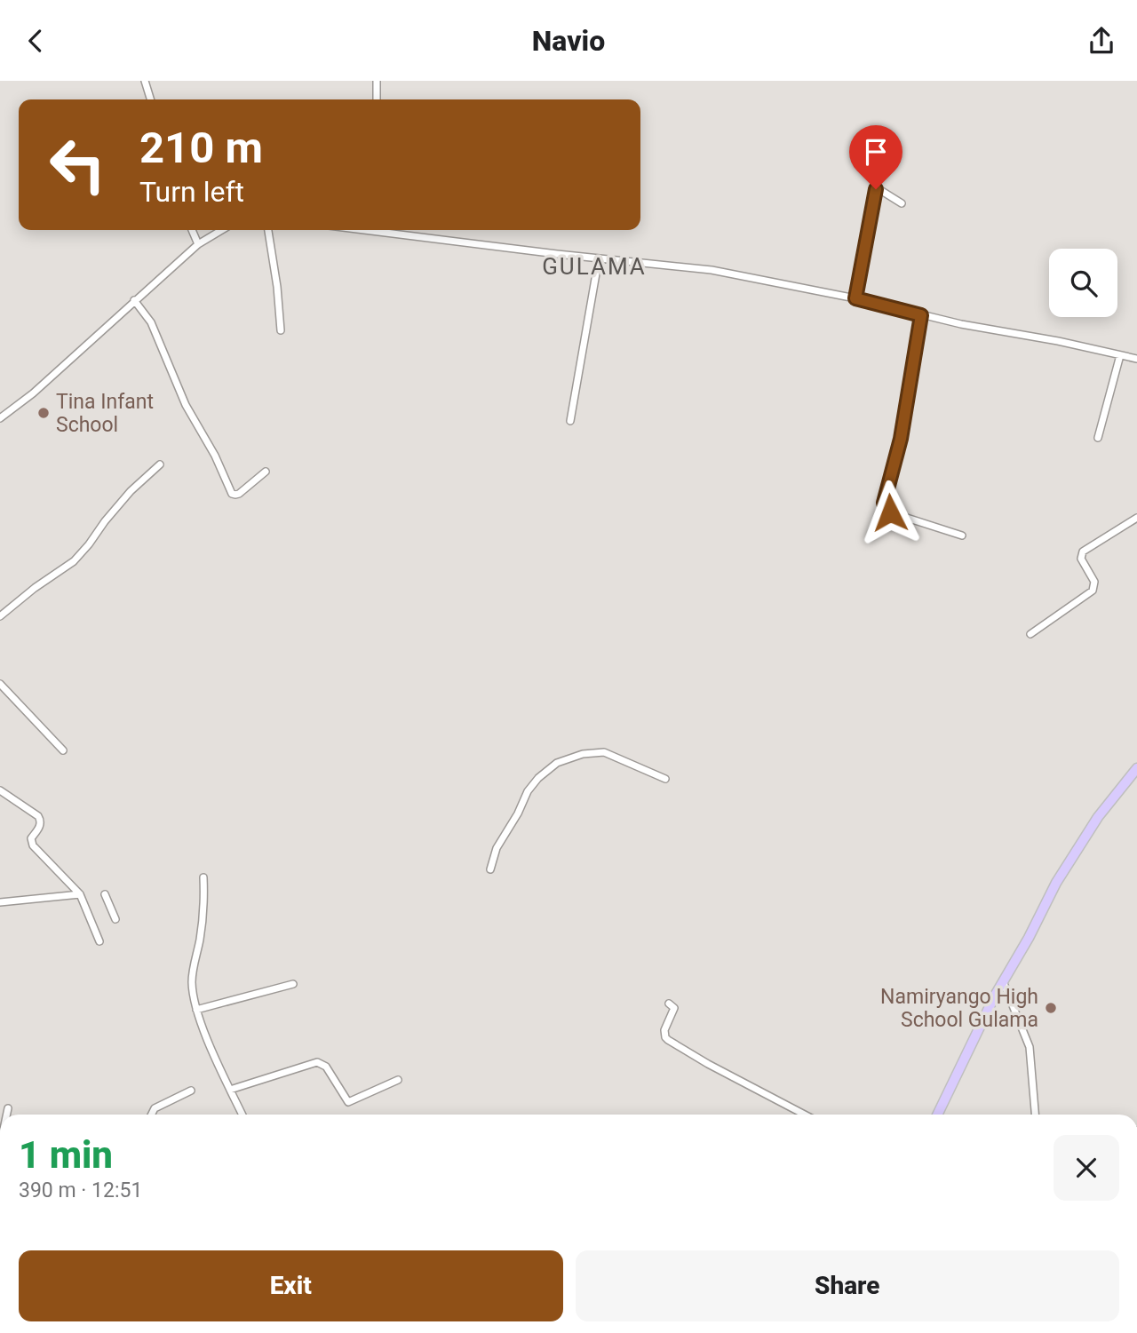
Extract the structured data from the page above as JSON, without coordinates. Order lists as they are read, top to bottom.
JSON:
{
  "districts": ["GULAMA"],
  "places": ["Tina Infant School", "Namiryango High School Gulama"],
  "page": {
    "header": "Navio",
    "turn": ["210 m", "Turn left"],
    "heading": ["1 min", "390 m · 12:51"],
    "buttons": ["Exit", "Share"]
  }
}
